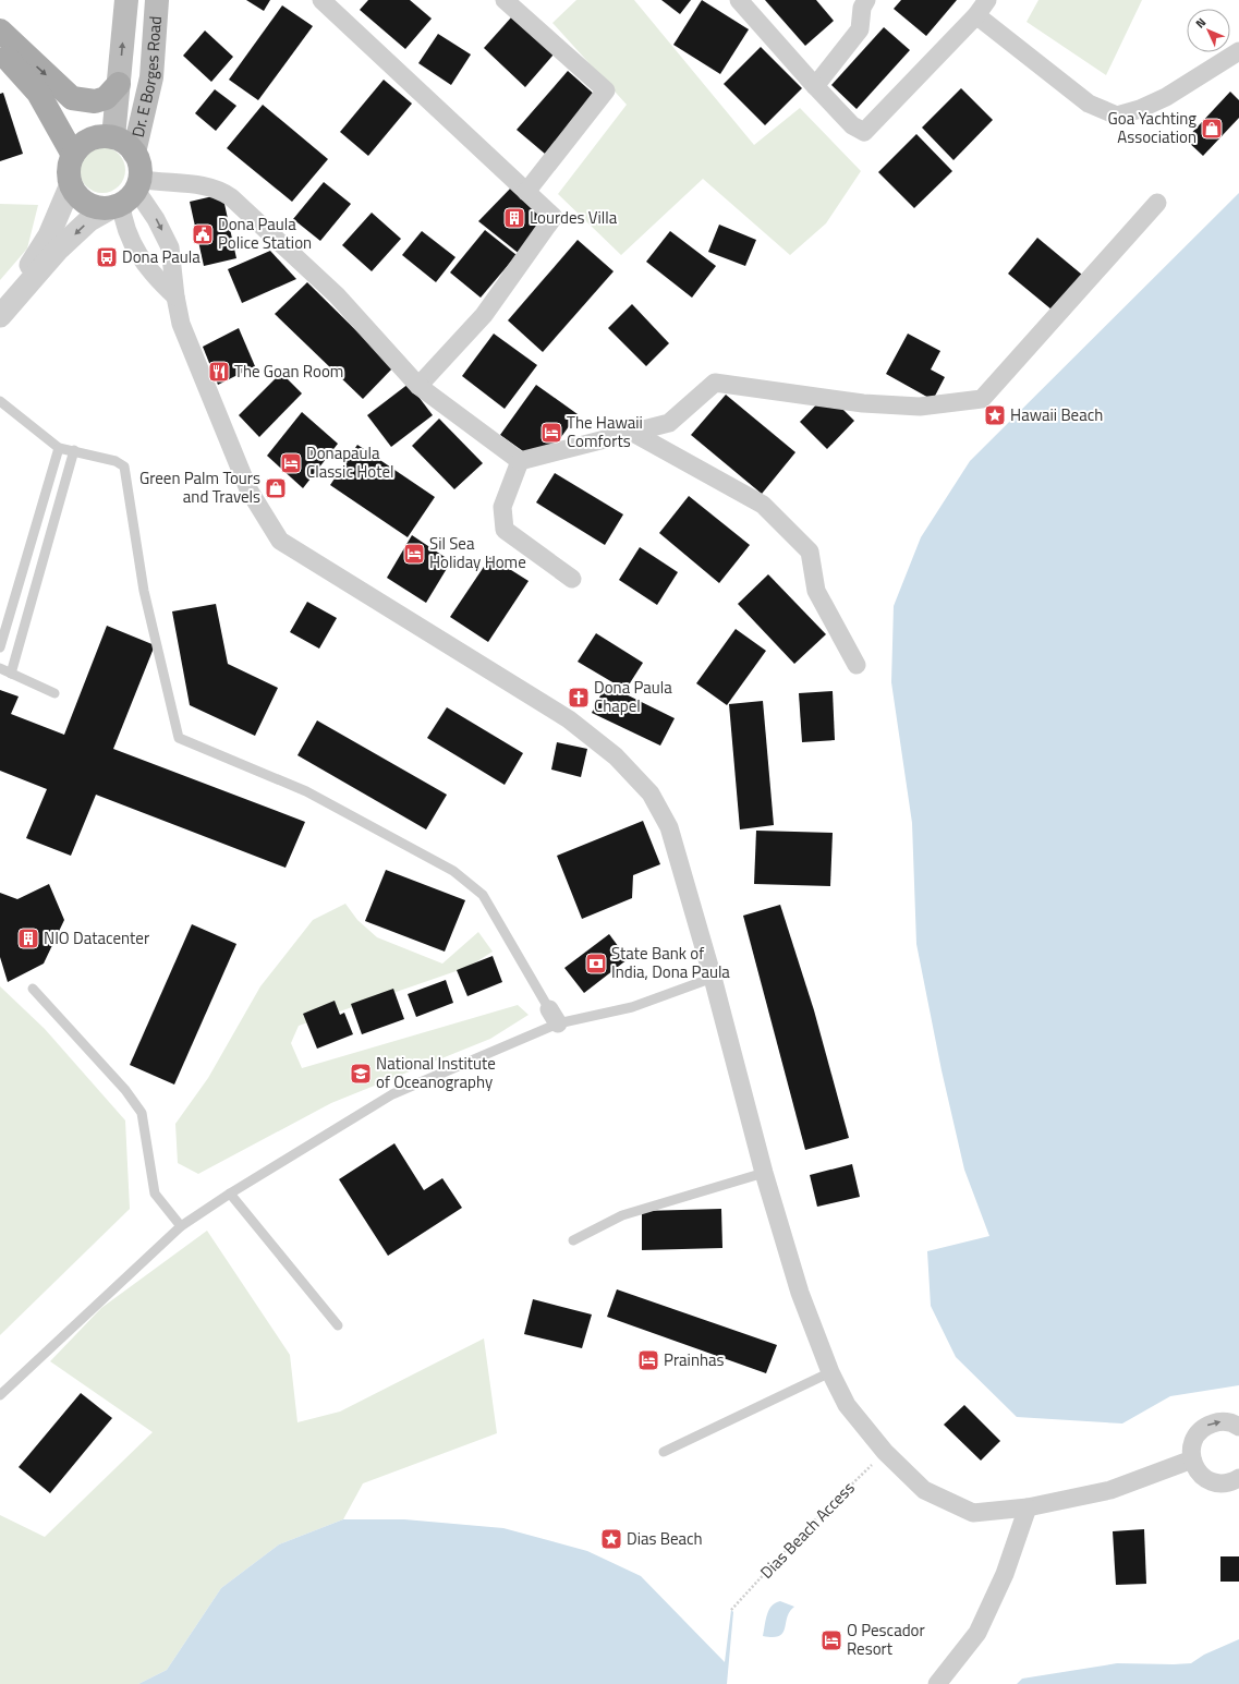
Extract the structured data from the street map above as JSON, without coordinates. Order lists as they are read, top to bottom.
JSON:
{
  "streets": {
    "main road": ["Dr. E Borges Road"],
    "path": ["Dias Beach Access"]
  },
  "places": {
    "shop": ["Goa Yachting Association", "Green Palm Tours and Travels"],
    "building": ["Lourdes Villa", "NIO Datacenter"],
    "public building": ["Dona Paula Police Station"],
    "bus stop": ["Dona Paula"],
    "restaurant": ["The Goan Room"],
    "place": ["Hawaii Beach", "Dias Beach"],
    "hotel": [
      "The Hawaii Comforts",
      "Donapaula Classic Hotel",
      "Sil Sea Holiday Home",
      "Prainhas",
      "O Pescador Resort"
    ],
    "church": ["Dona Paula Chapel"],
    "bank": ["State Bank of India, Dona Paula"],
    "school or university": ["National Institute of Oceanography"]
  },
  "north": "top left"
}
